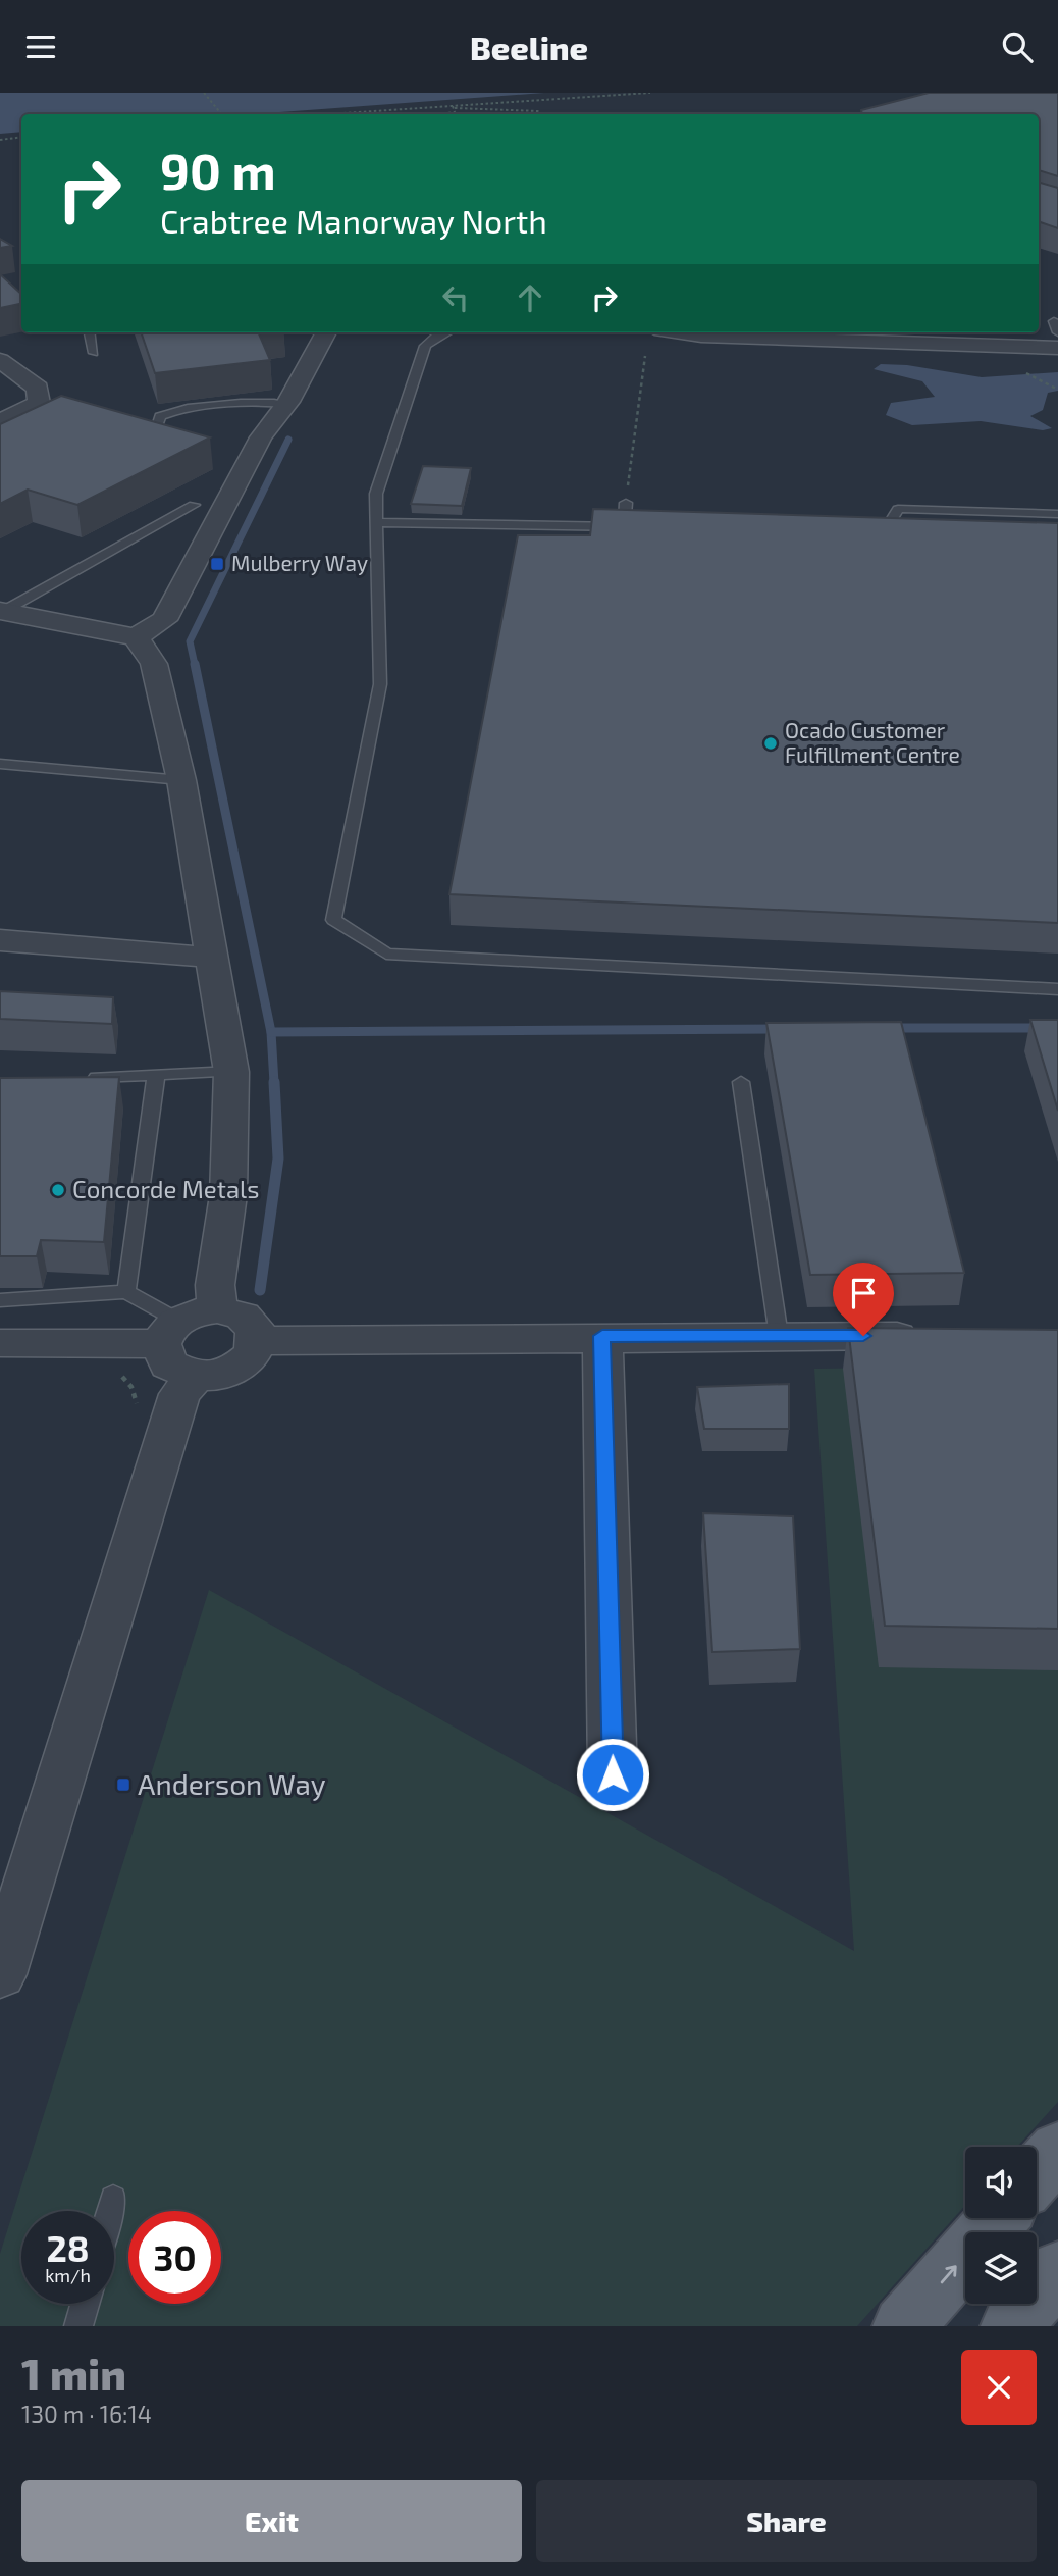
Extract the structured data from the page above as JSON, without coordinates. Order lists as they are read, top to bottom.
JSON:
{
  "places": {
    "transit": ["Mulberry Way", "Anderson Way"],
    "other": ["Ocado Customer Fulfillment Centre", "Concorde Metals"]
  },
  "page": {
    "header": "Beeline",
    "turn": ["90 m", "Crabtree Manorway North"],
    "speed": "28 km/h",
    "limit": "30",
    "heading": ["1 min", "130 m · 16:14"],
    "buttons": ["Exit", "Share"]
  }
}
